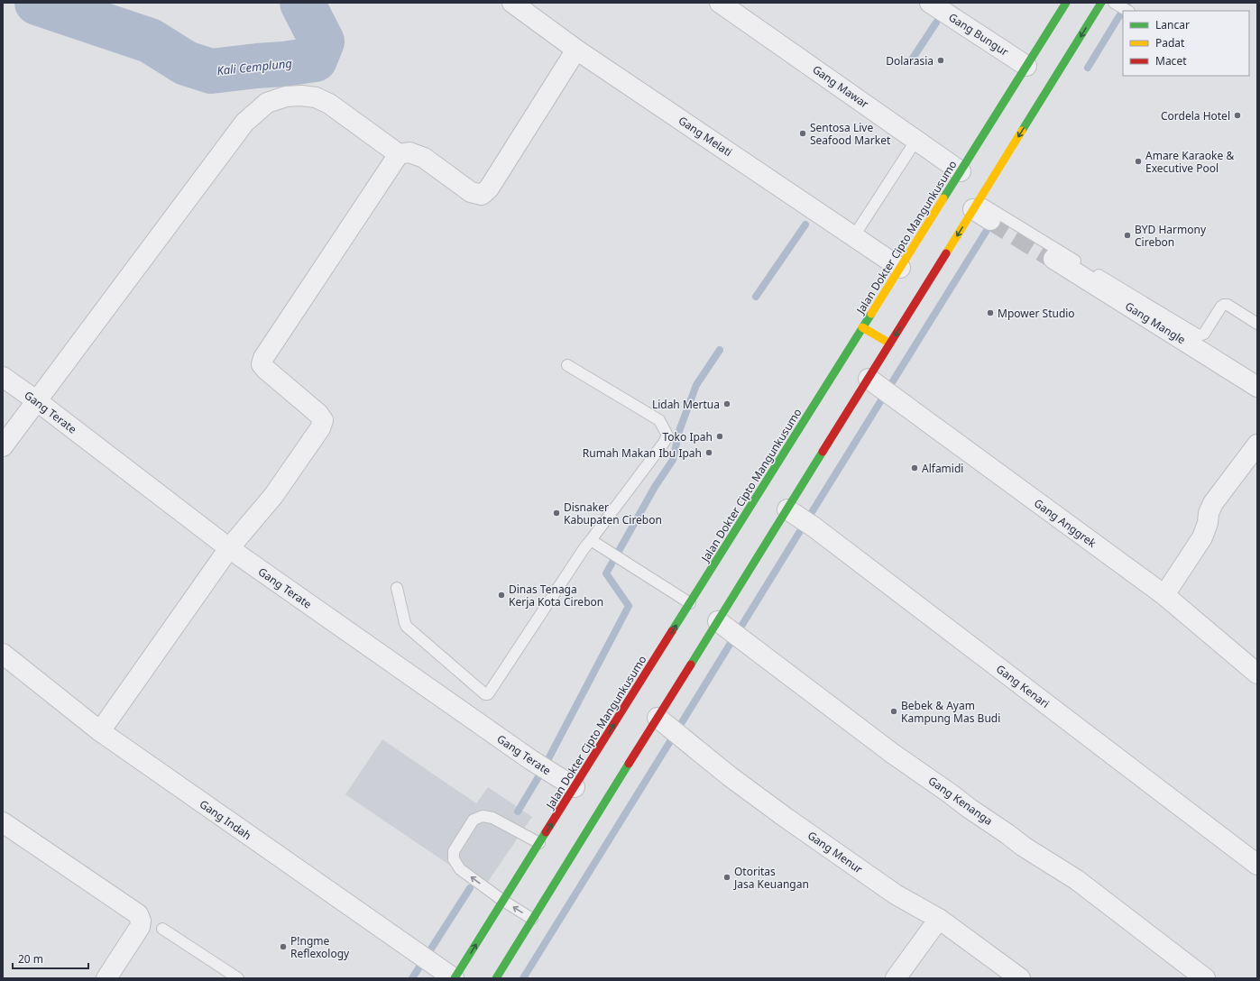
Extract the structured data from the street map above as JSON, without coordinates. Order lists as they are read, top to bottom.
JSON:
{
  "streets": {
    "main road": ["Jalan Dokter Cipto Mangunkusumo"],
    "street": [
      "Gang Bungur",
      "Gang Mawar",
      "Gang Melati",
      "Gang Mangle",
      "Gang Terate",
      "Gang Anggrek",
      "Gang Kenari",
      "Gang Kenanga",
      "Gang Indah",
      "Gang Menur"
    ]
  },
  "crossings": [
    ["Gang Bungur", "Jalan Dokter Cipto Mangunkusumo"],
    ["Gang Mawar", "Jalan Dokter Cipto Mangunkusumo"],
    ["Gang Melati", "Jalan Dokter Cipto Mangunkusumo"],
    ["Jalan Dokter Cipto Mangunkusumo", "Gang Terate"],
    ["Jalan Dokter Cipto Mangunkusumo", "Gang Indah"]
  ],
  "water": ["Kali Cemplung"],
  "places": [
    "Dolarasia",
    "Cordela Hotel",
    "Sentosa Live Seafood Market",
    "Amare Karaoke & Executive Pool",
    "BYD Harmony Cirebon",
    "Mpower Studio",
    "Lidah Mertua",
    "Toko Ipah",
    "Rumah Makan Ibu Ipah",
    "Alfamidi",
    "Disnaker Kabupaten Cirebon",
    "Dinas Tenaga Kerja Kota Cirebon",
    "Bebek & Ayam Kampung Mas Budi",
    "Otoritas Jasa Keuangan",
    "P!ngme Reflexology"
  ],
  "legend": ["Lancar", "Padat", "Macet"],
  "scale_bar": "20 m"
}
